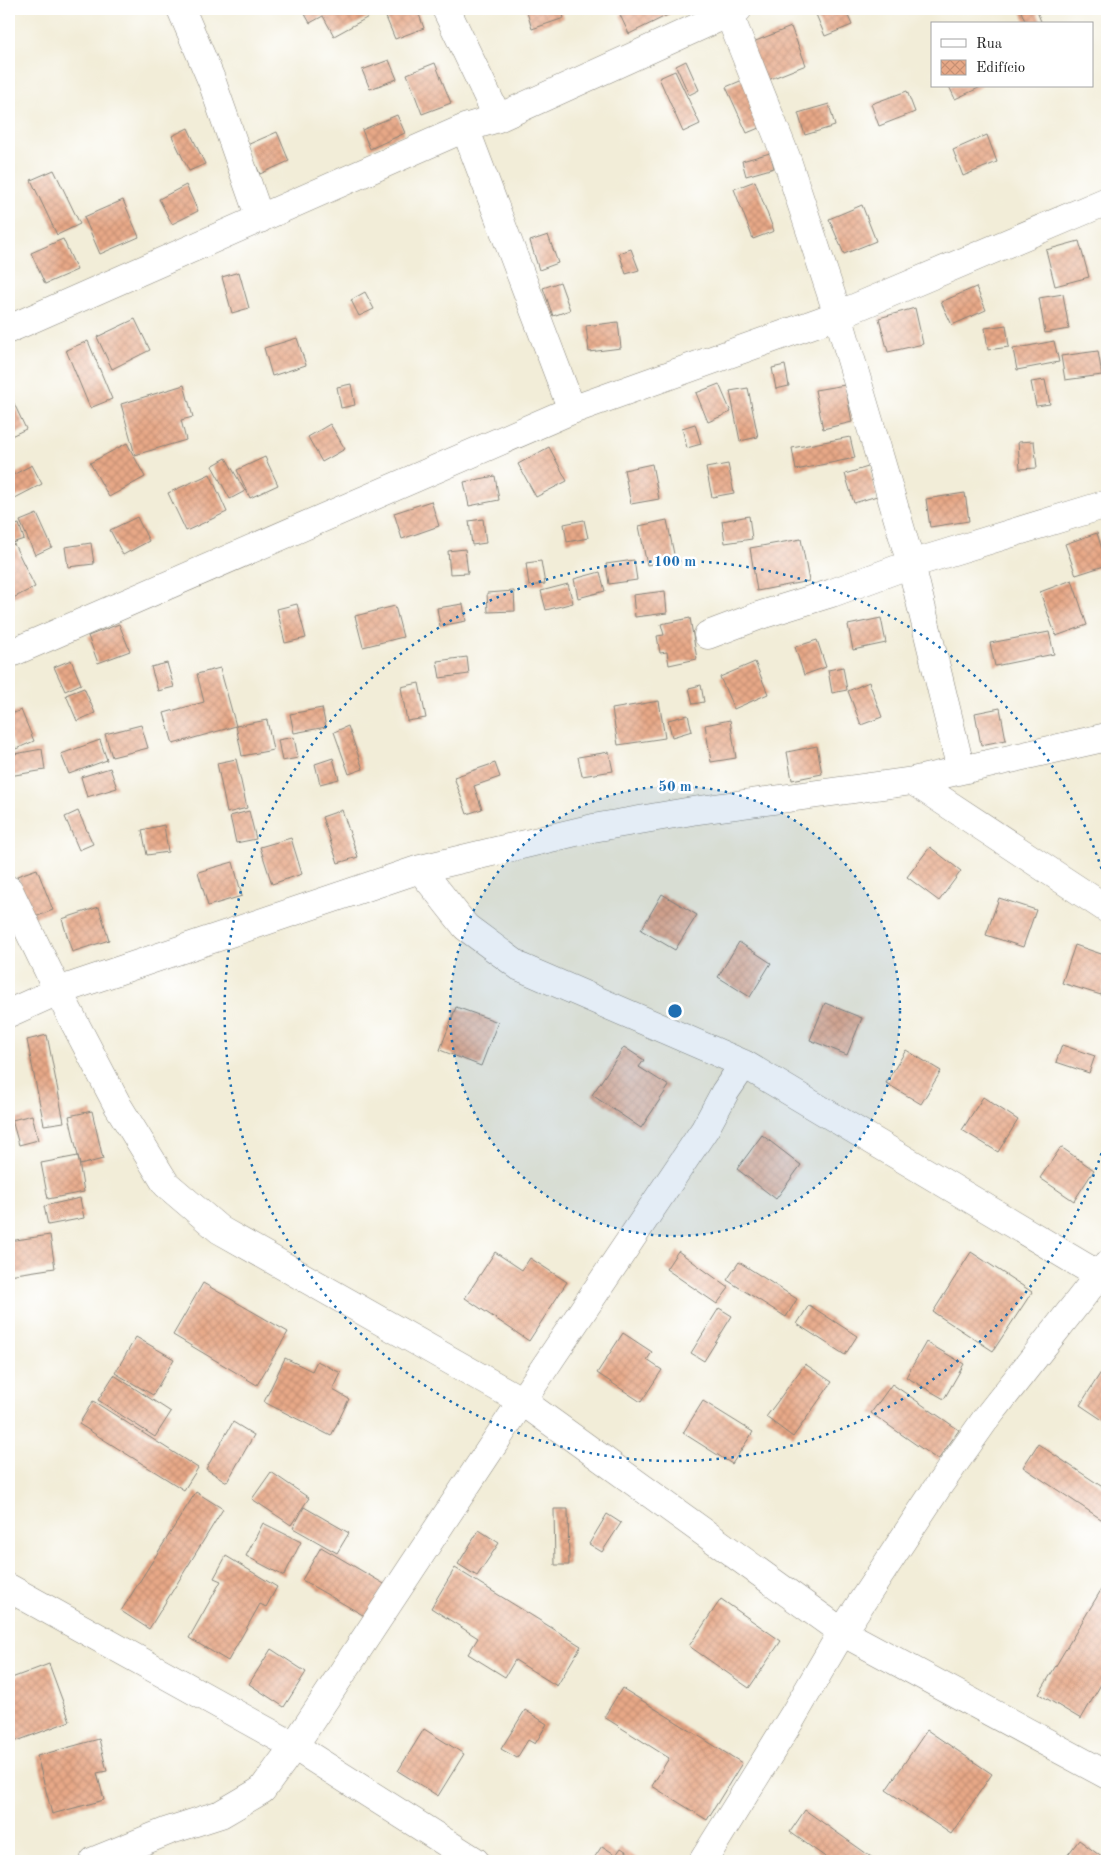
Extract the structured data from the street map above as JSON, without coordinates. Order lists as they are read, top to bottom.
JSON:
{
  "legend": ["Rua", "Edifício"],
  "rings": ["100 m", "50 m"]
}
